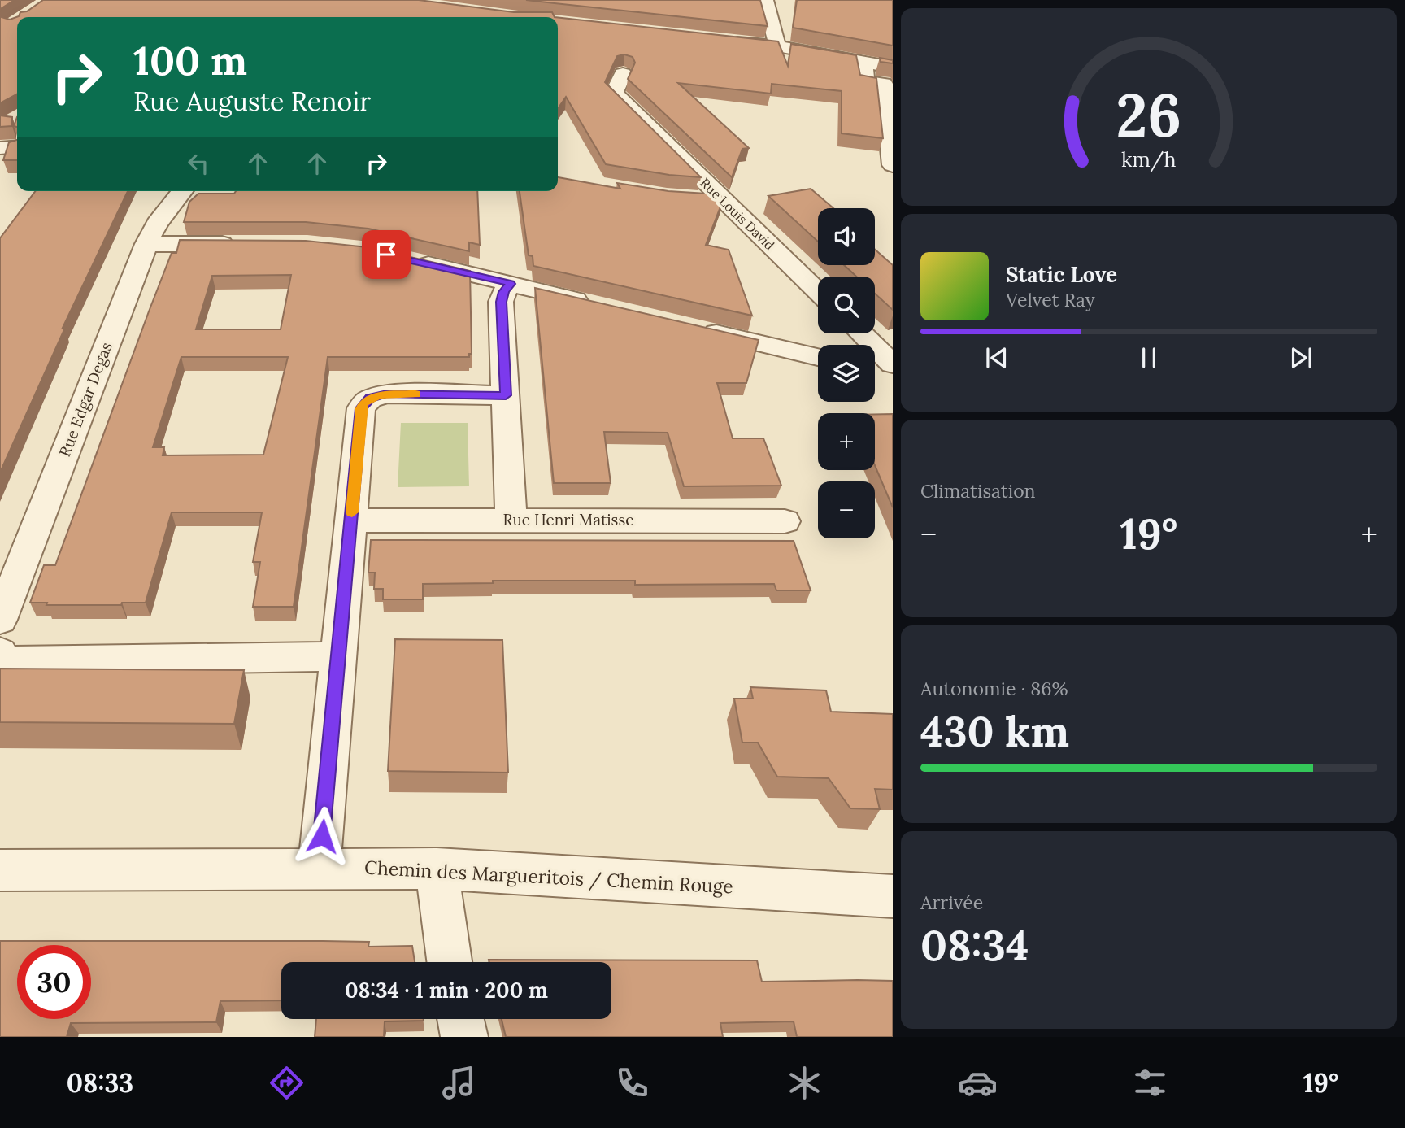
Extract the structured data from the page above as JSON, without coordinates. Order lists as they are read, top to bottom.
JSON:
{
  "streets": {
    "street": [
      "Rue Louis David",
      "Rue Edgar Degas",
      "Rue Henri Matisse",
      "Chemin des Margueritois / Chemin Rouge"
    ]
  },
  "page": {
    "turn": ["100 m", "Rue Auguste Renoir"],
    "map_buttons": ["+", "−"],
    "song": ["Static Love", "Velvet Ray"],
    "tile": [
      "Climatisation",
      ["Autonomie · 86%", "430 km"],
      ["Arrivée", "08:34"]
    ],
    "heat": ["−", "19°", "+"],
    "limit": "30",
    "trip": "08:34 · 1 min · 200 m",
    "tabs": ["08:33", "19°"],
    "gauge": ["26", "km/h"]
  }
}
